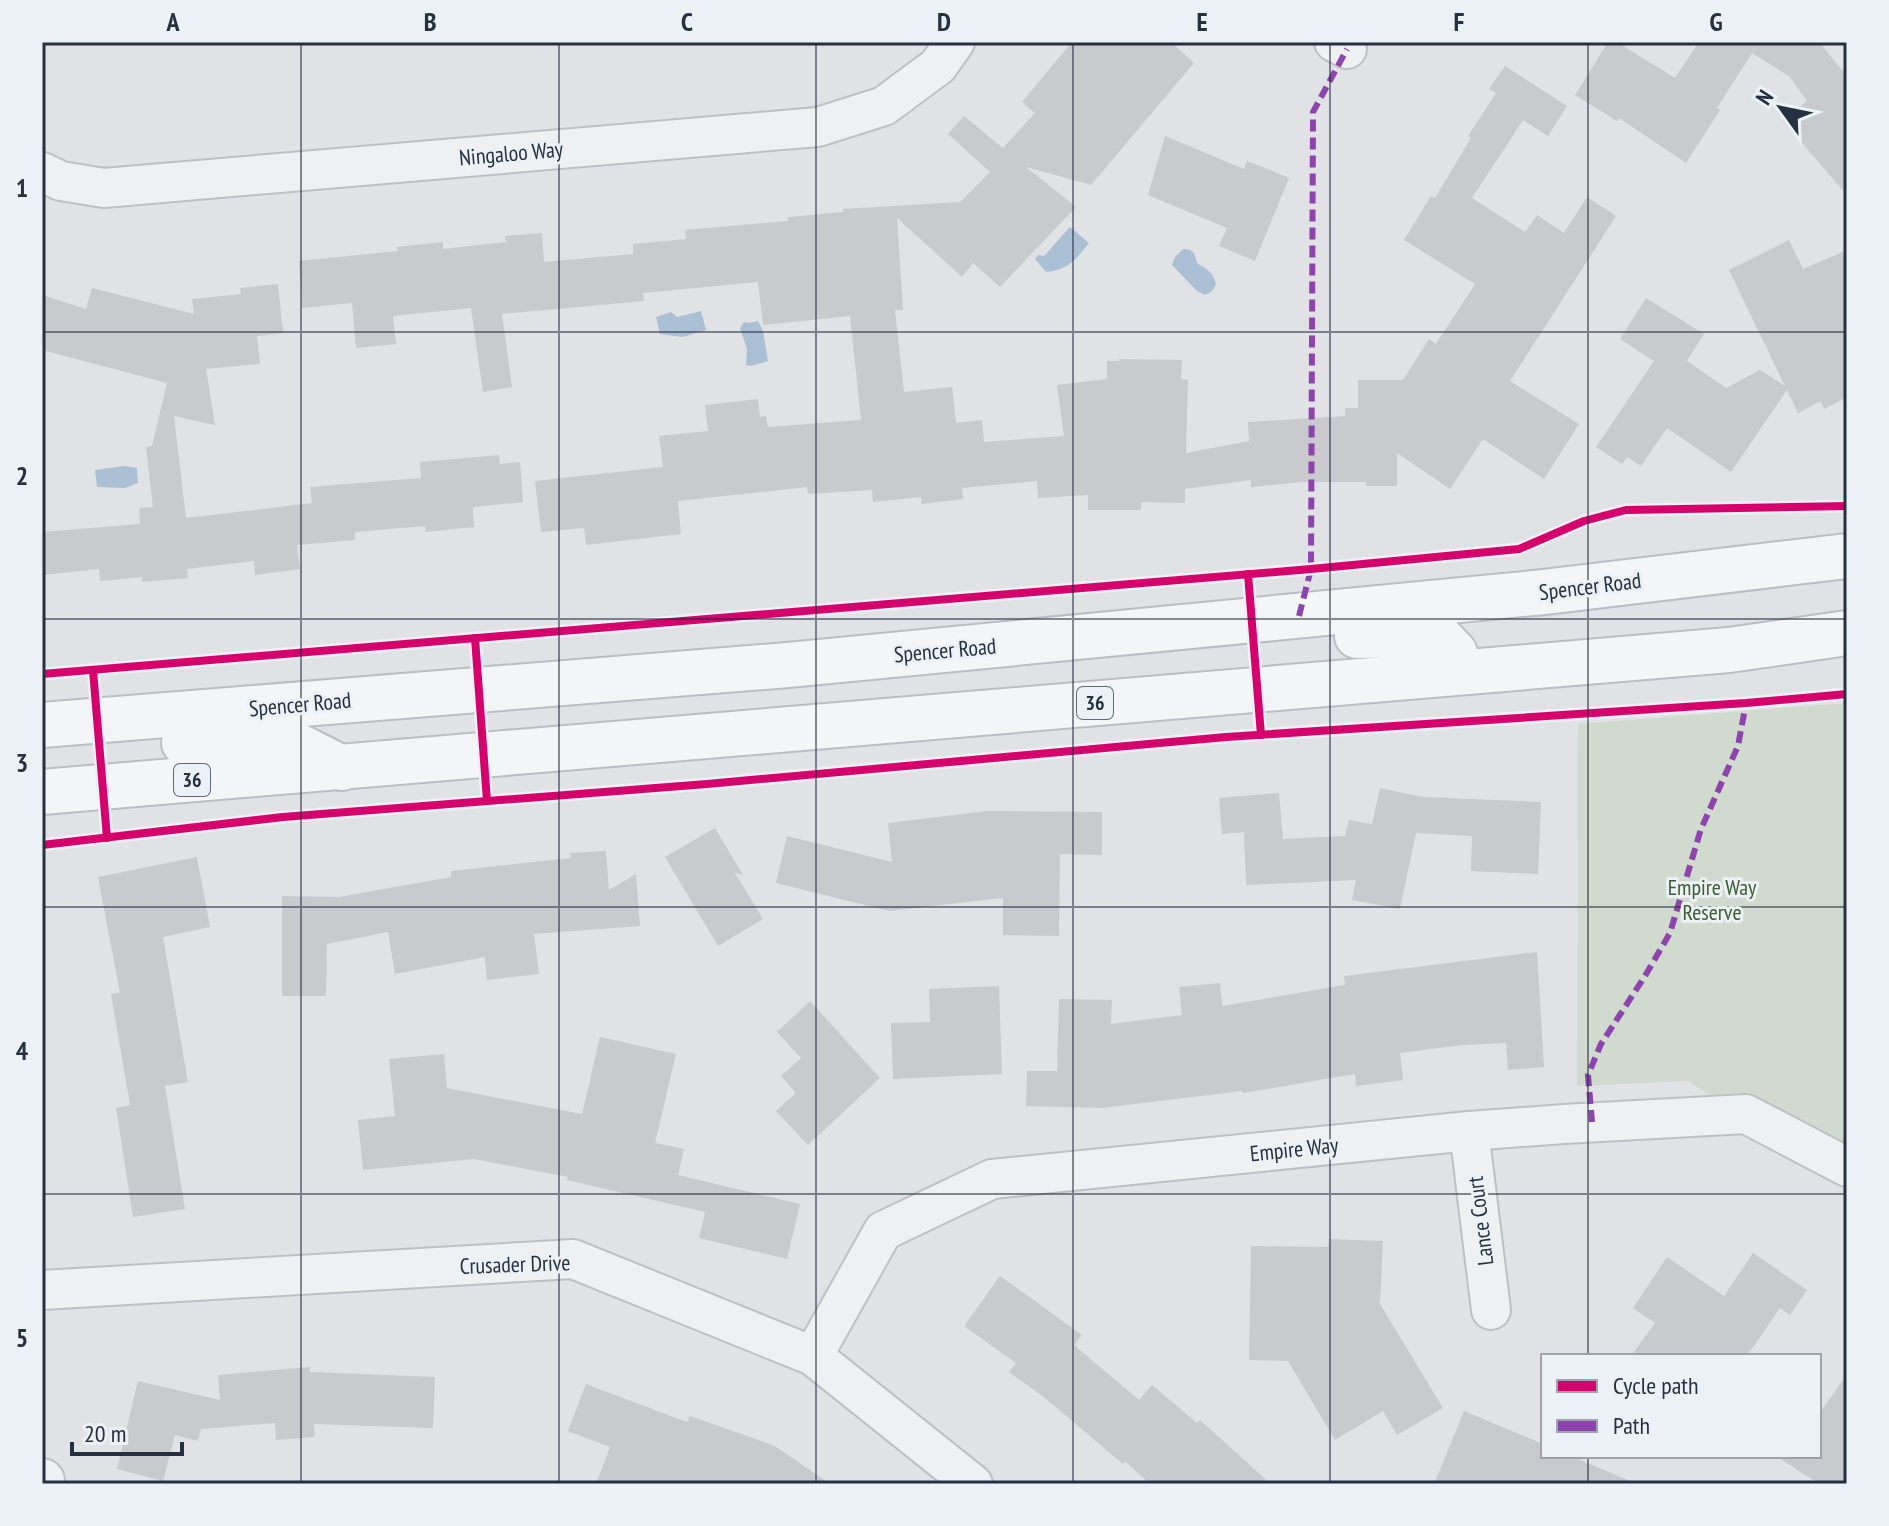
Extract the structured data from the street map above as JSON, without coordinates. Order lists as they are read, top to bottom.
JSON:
{
  "streets": {
    "main road": ["Spencer Road", "36"],
    "street": [
      "Ningaloo Way",
      "Empire Way",
      "Lance Court",
      "Crusader Drive"
    ]
  },
  "crossings": [
    ["Empire Way", "Lance Court"],
    ["Empire Way", "Crusader Drive"]
  ],
  "parks": ["Empire Way Reserve"],
  "legend": ["Cycle path", "Path"],
  "scale_bar": "20 m",
  "north": "top left",
  "grid": {
    "columns": [
      "A",
      "B",
      "C",
      "D",
      "E",
      "F",
      "G"
    ],
    "rows": [
      "1",
      "2",
      "3",
      "4",
      "5"
    ]
  }
}
